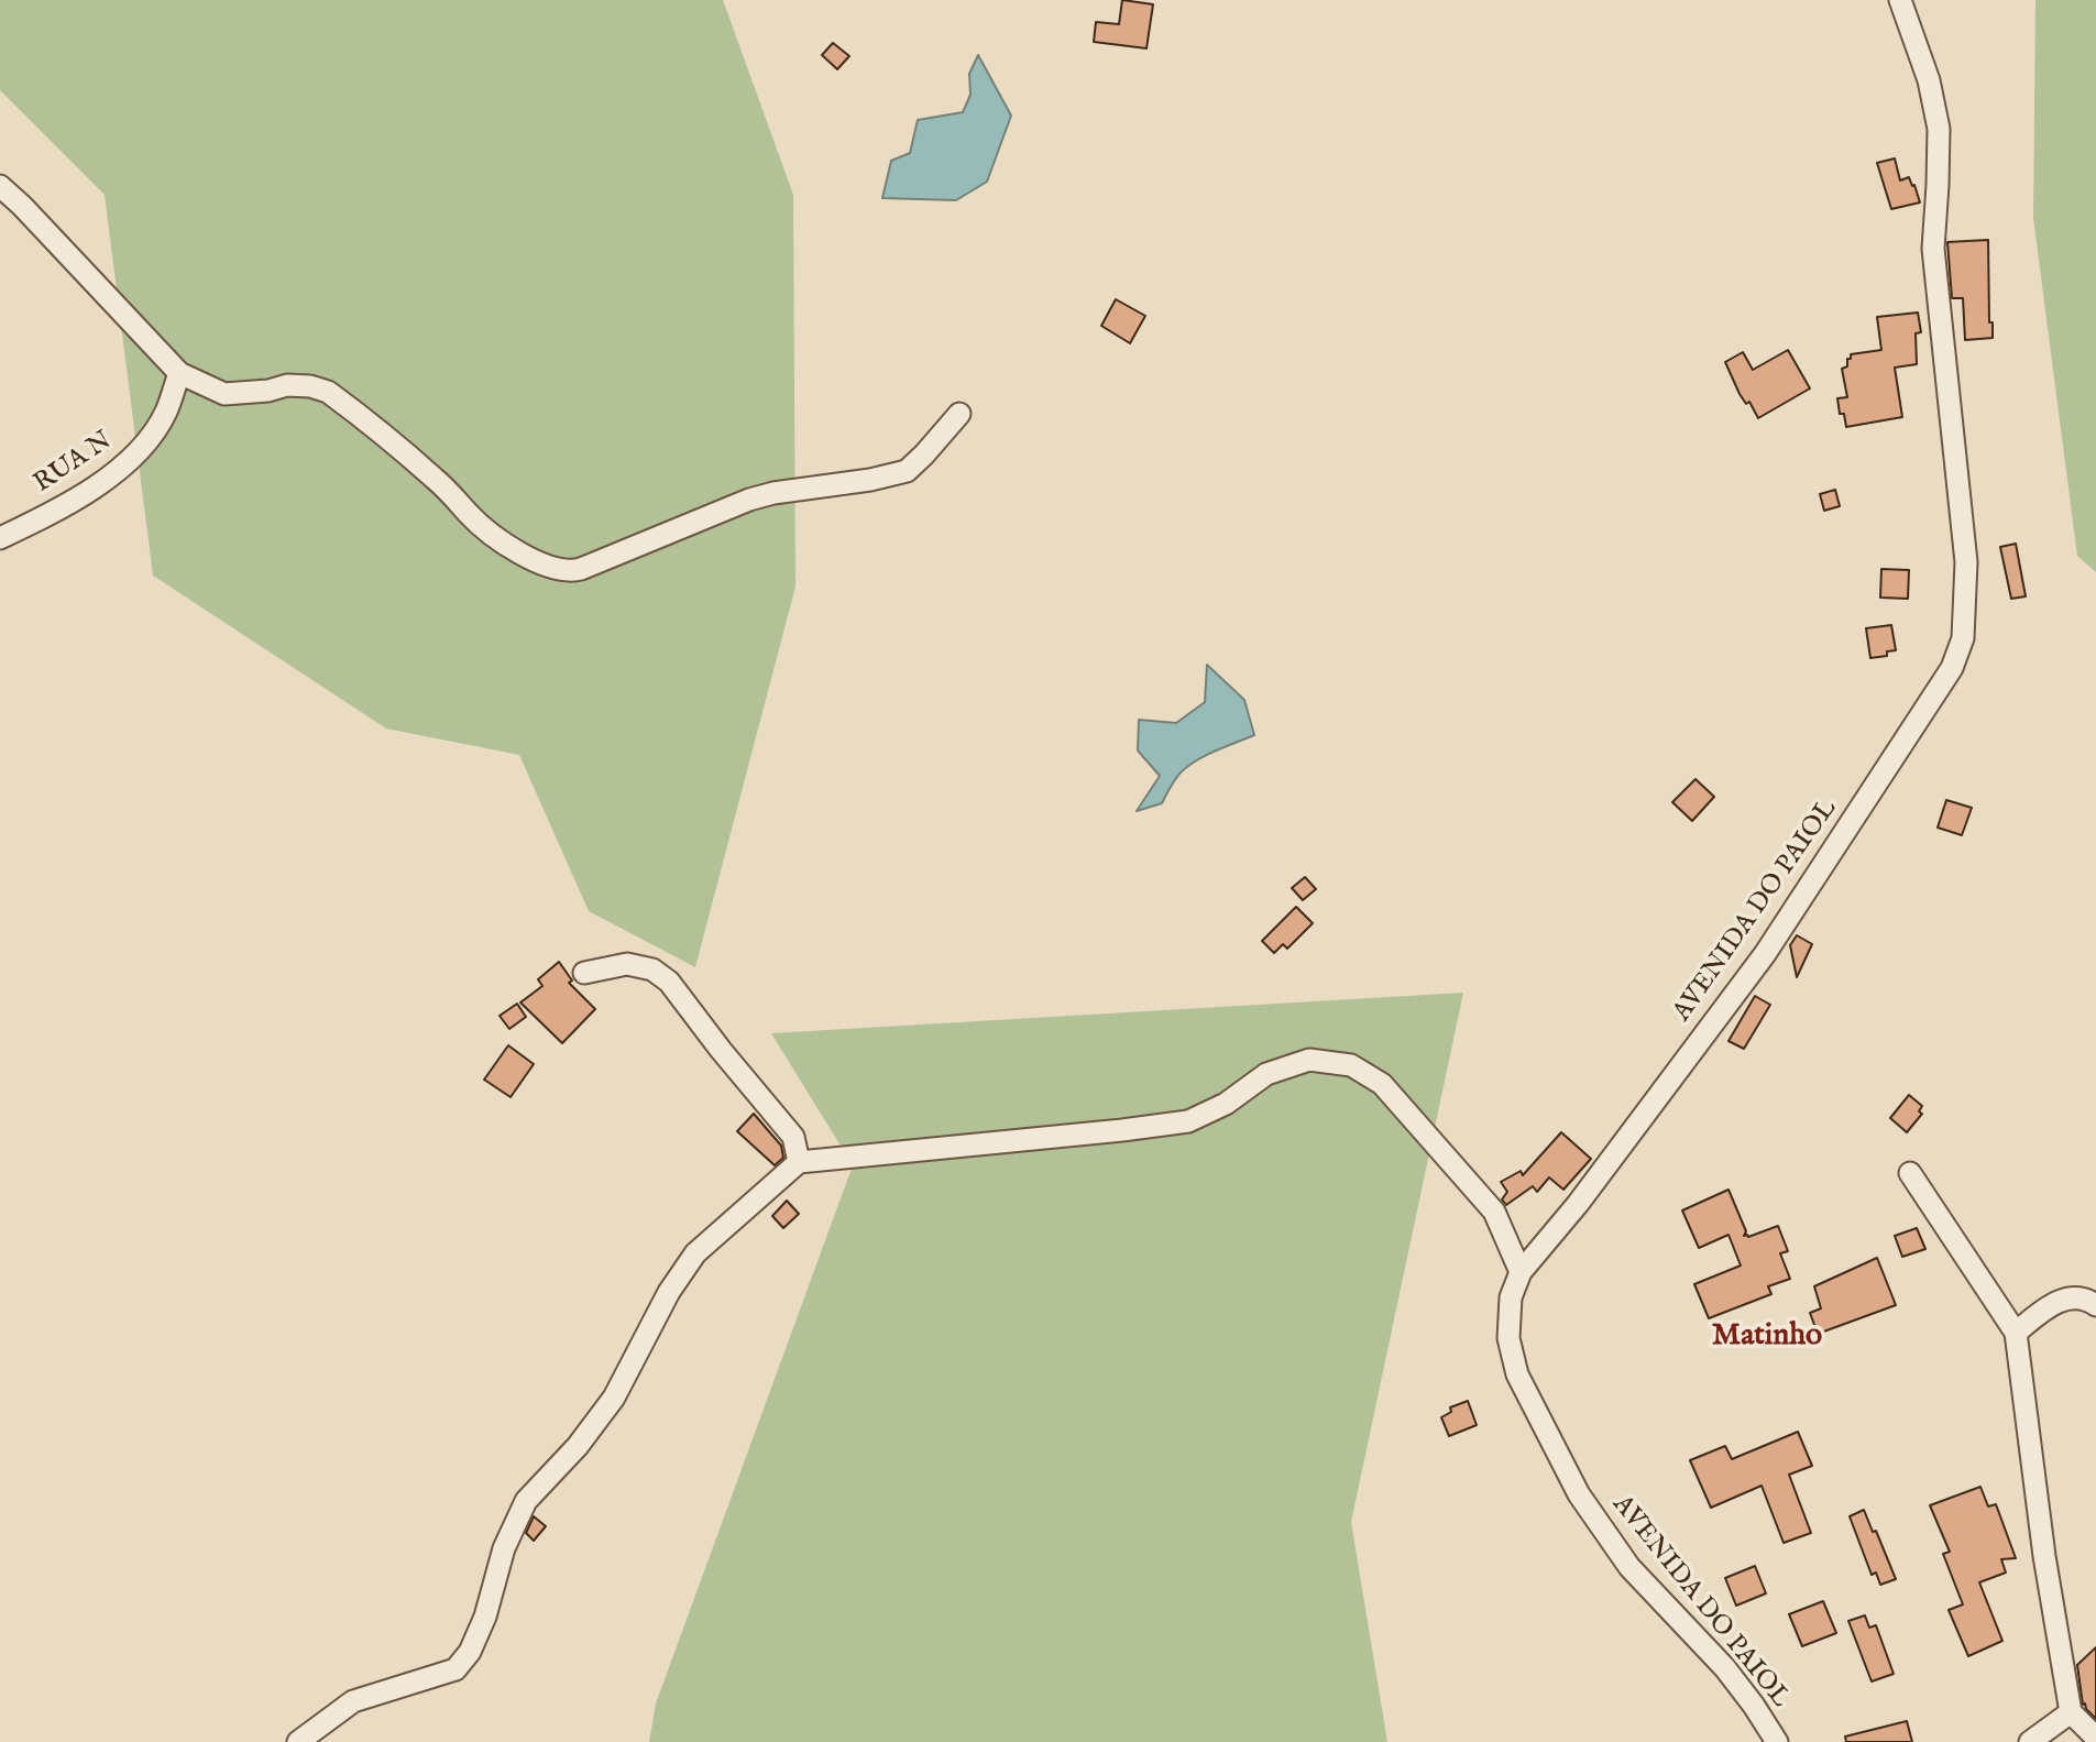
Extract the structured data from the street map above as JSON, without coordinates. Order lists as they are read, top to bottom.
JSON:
{
  "streets": {
    "street": ["RUA N", "AVENIDA DO PAIOL"]
  },
  "districts": ["Matinho"]
}
